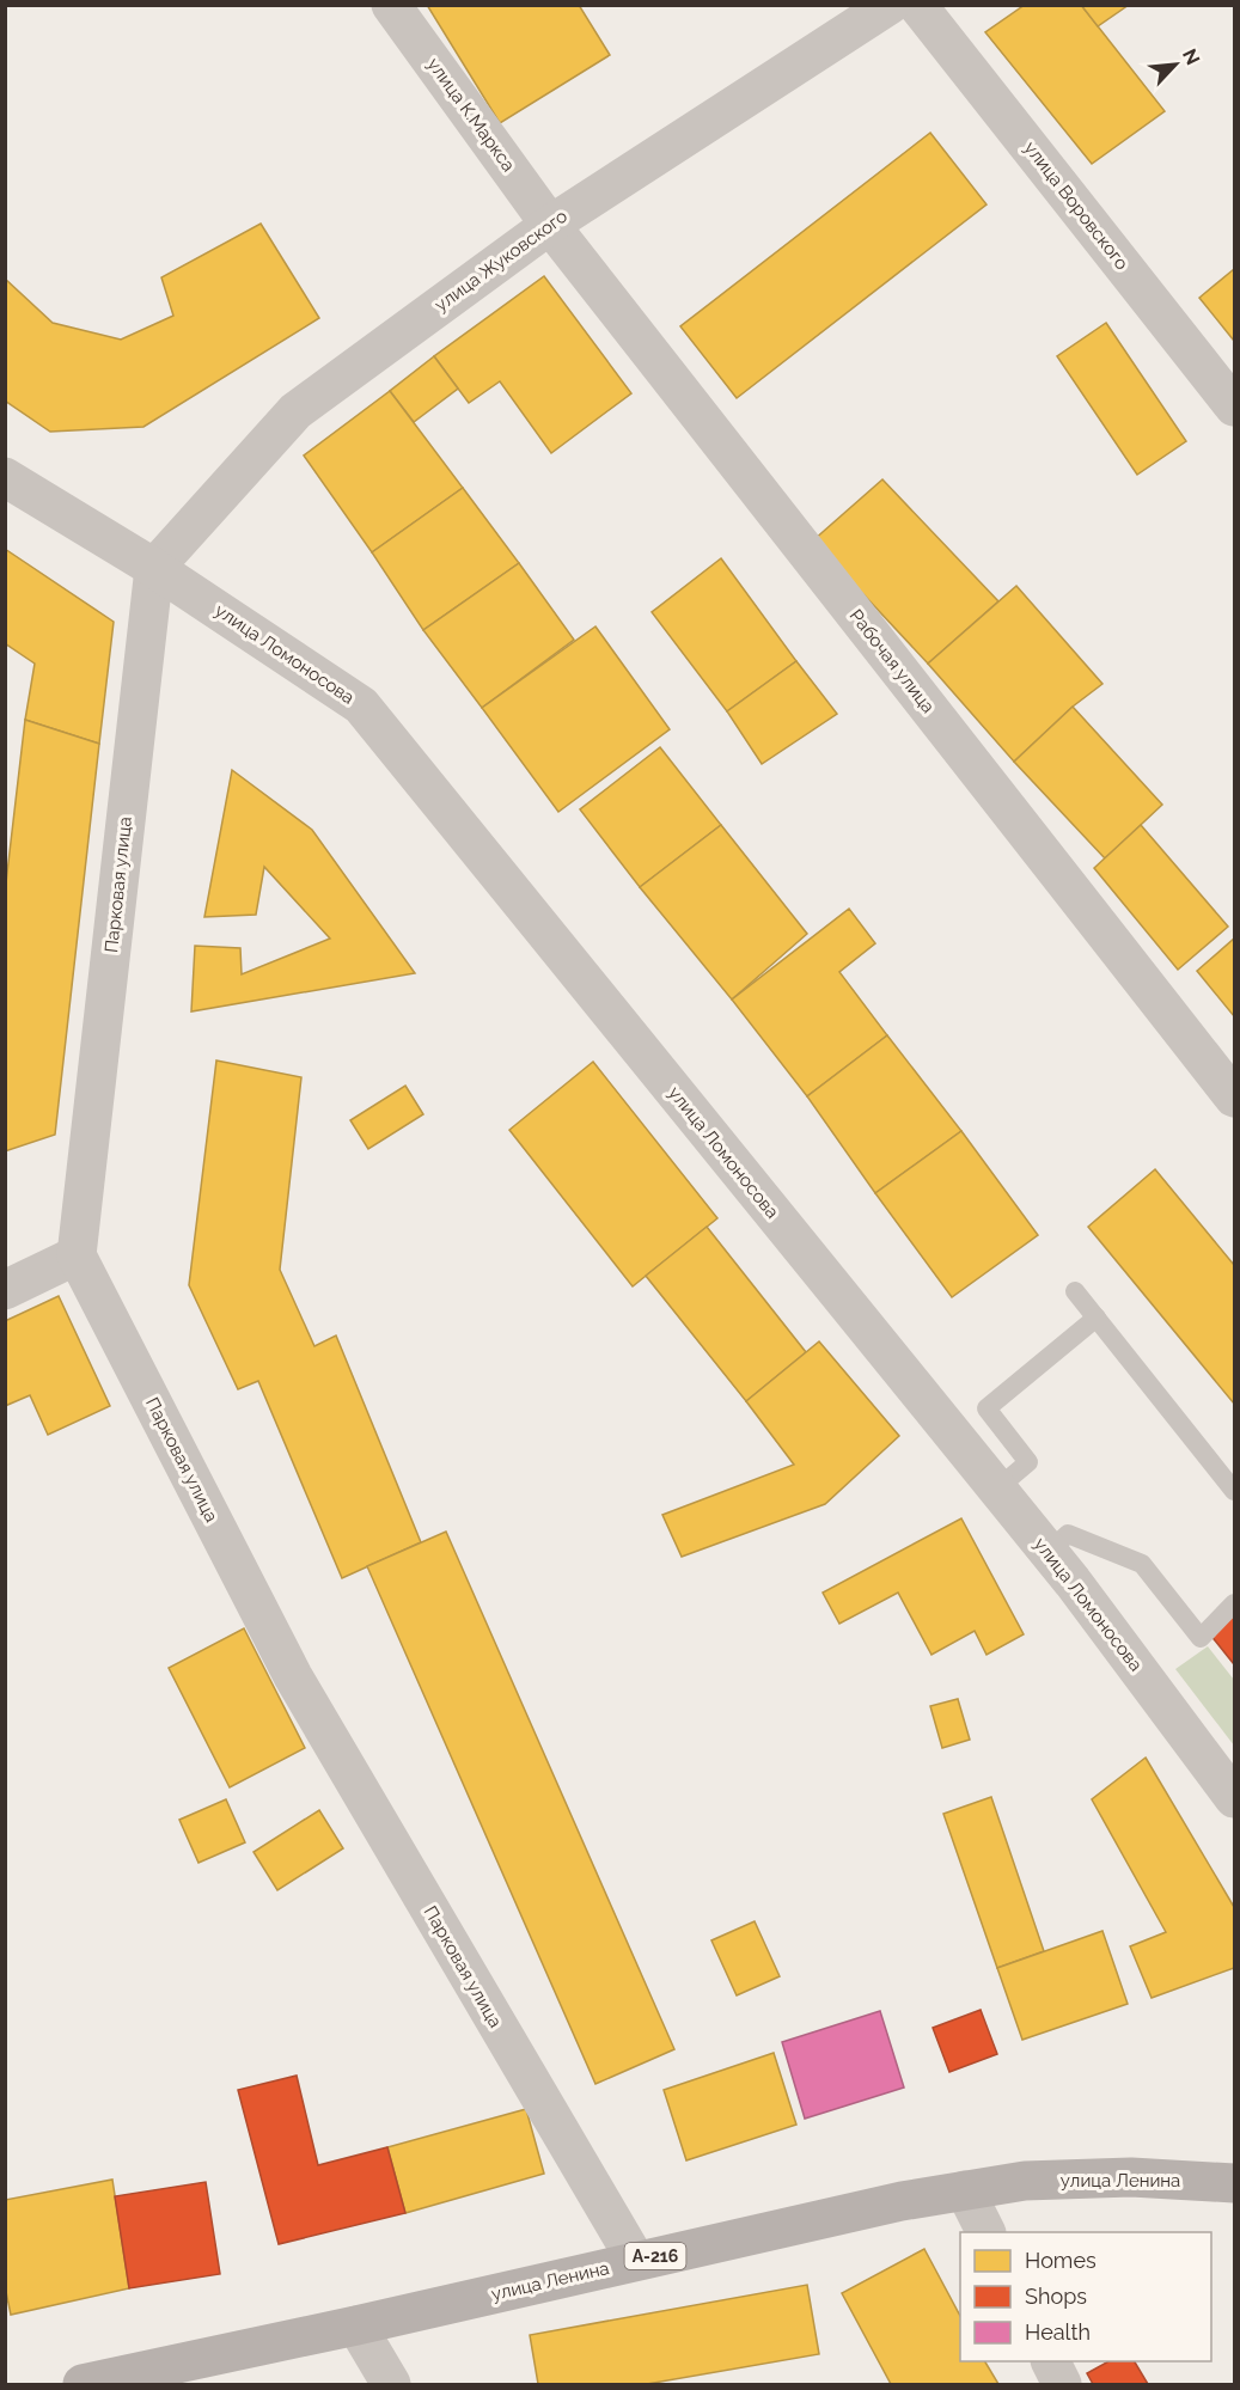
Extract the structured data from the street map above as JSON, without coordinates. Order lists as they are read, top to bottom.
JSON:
{
  "streets": {
    "main road": ["улица Ленина", "А-216"],
    "street": [
      "улица К.Маркса",
      "улица Воровского",
      "улица Жуковского",
      "улица Ломоносова",
      "Рабочая улица",
      "Парковая улица"
    ]
  },
  "crossings": [
    ["улица К.Маркса", "улица Жуковского"],
    ["улица К.Маркса", "Рабочая улица"],
    ["улица Жуковского", "улица Ломоносова"],
    ["улица Жуковского", "Рабочая улица"],
    ["улица Жуковского", "Парковая улица"],
    ["улица Ломоносова", "Парковая улица"],
    ["Парковая улица", "улица Ленина"]
  ],
  "legend": ["Homes", "Shops", "Health"],
  "north": "top right"
}
